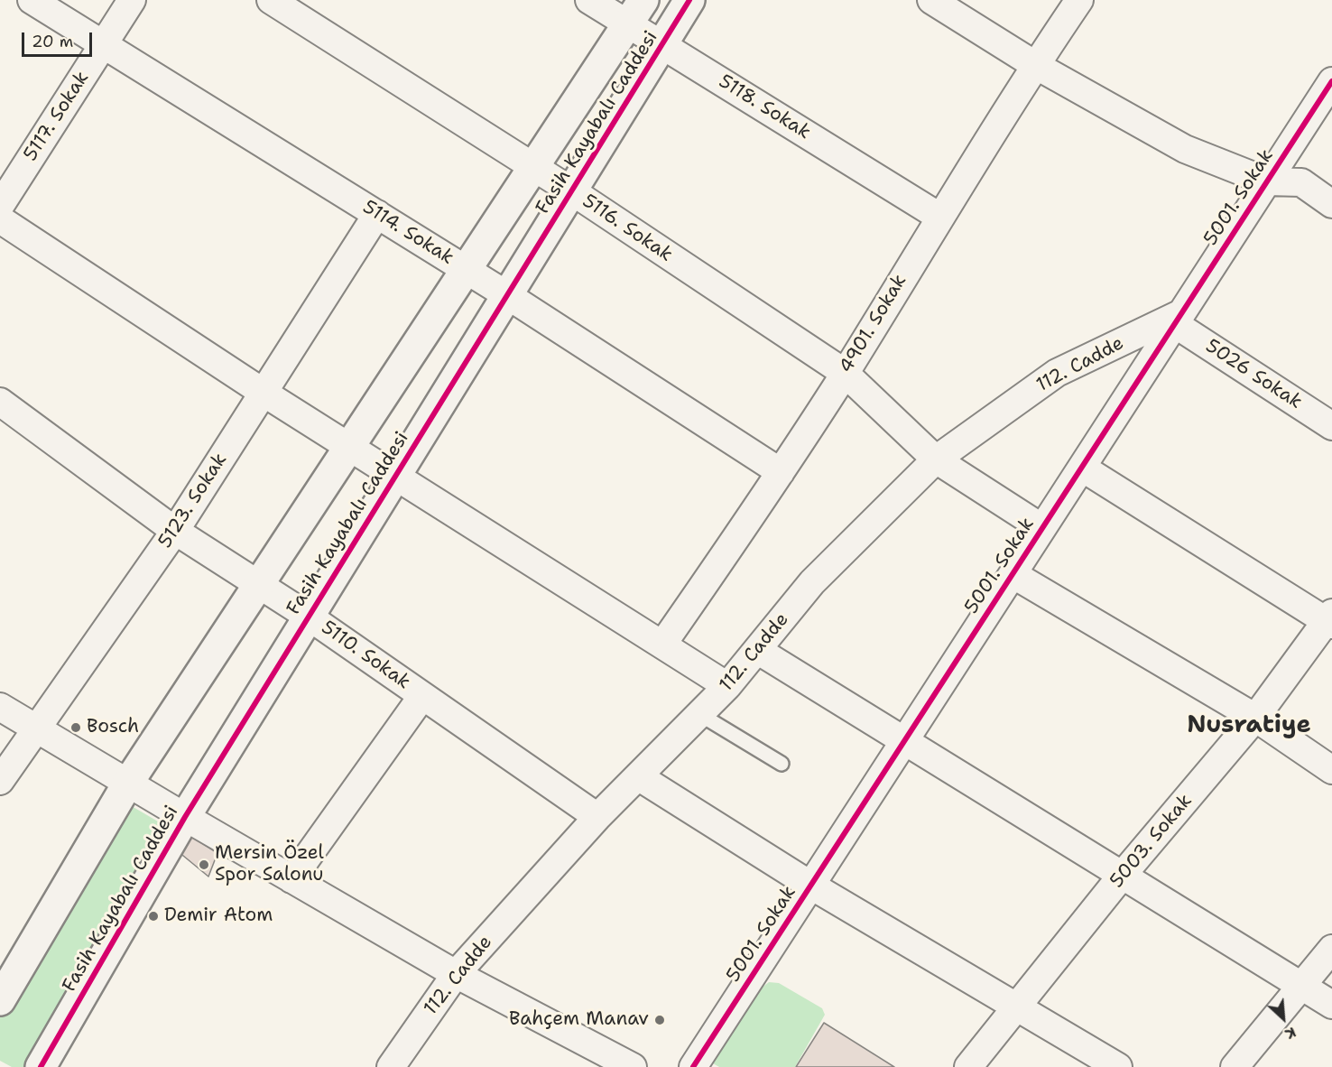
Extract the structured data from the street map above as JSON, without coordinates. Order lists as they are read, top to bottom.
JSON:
{
  "streets": {
    "street": [
      "5118. Sokak",
      "5117. Sokak",
      "Fasih Kayabalı Caddesi",
      "5001. Sokak",
      "5116. Sokak",
      "5114. Sokak",
      "4901. Sokak",
      "112. Cadde",
      "5026 Sokak",
      "5123. Sokak",
      "5110. Sokak",
      "5003. Sokak"
    ]
  },
  "crossings": [
    ["5118. Sokak", "Fasih Kayabalı Caddesi"],
    ["5118. Sokak", "4901. Sokak"],
    ["5117. Sokak", "5114. Sokak"],
    ["Fasih Kayabalı Caddesi", "5116. Sokak"],
    ["Fasih Kayabalı Caddesi", "5114. Sokak"],
    ["Fasih Kayabalı Caddesi", "5110. Sokak"],
    ["5001. Sokak", "5116. Sokak"],
    ["5001. Sokak", "112. Cadde"],
    ["5001. Sokak", "5026 Sokak"],
    ["5116. Sokak", "4901. Sokak"],
    ["5116. Sokak", "112. Cadde"],
    ["5114. Sokak", "4901. Sokak"],
    ["5114. Sokak", "5123. Sokak"],
    ["112. Cadde", "5026 Sokak"],
    ["112. Cadde", "5110. Sokak"],
    ["5123. Sokak", "5110. Sokak"]
  ],
  "districts": ["Nusratiye"],
  "places": [
    "Bosch",
    "Mersin Özel Spor Salonu",
    "Demir Atom",
    "Bahçem Manav"
  ],
  "scale_bar": "20 m",
  "north": "bottom right"
}
